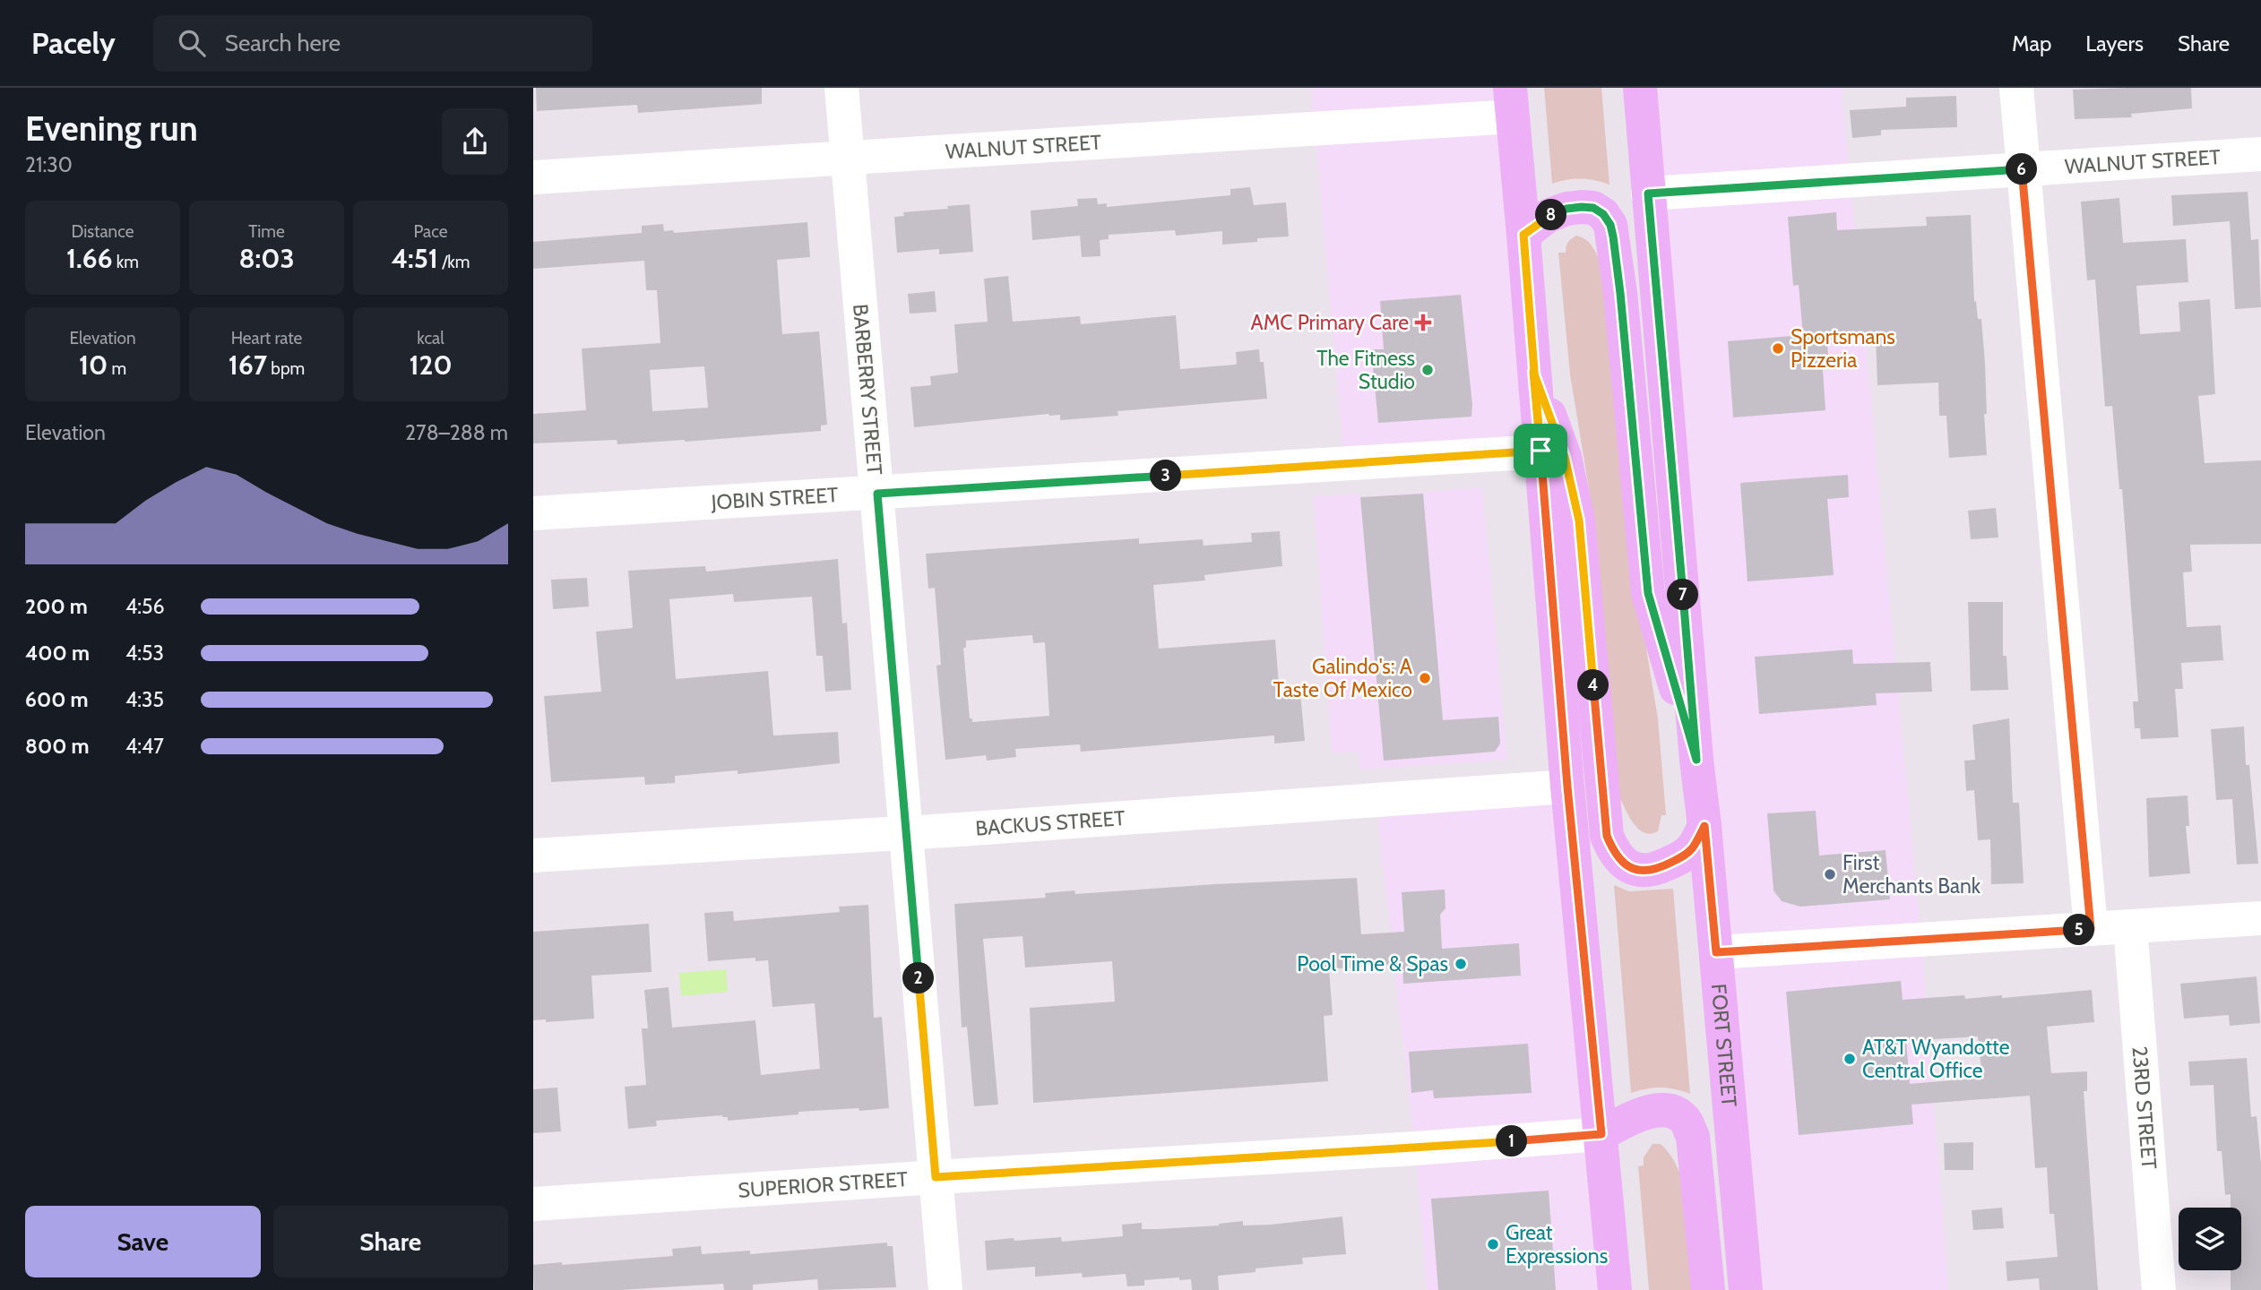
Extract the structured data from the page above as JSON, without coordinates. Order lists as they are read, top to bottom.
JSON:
{
  "streets": {
    "main road": ["FORT STREET"],
    "street": [
      "WALNUT STREET",
      "BARBERRY STREET",
      "JOBIN STREET",
      "BACKUS STREET",
      "23RD STREET",
      "SUPERIOR STREET"
    ]
  },
  "crossings": [
    ["WALNUT STREET", "BARBERRY STREET"],
    ["WALNUT STREET", "FORT STREET"],
    ["BARBERRY STREET", "JOBIN STREET"],
    ["BARBERRY STREET", "BACKUS STREET"],
    ["BARBERRY STREET", "SUPERIOR STREET"]
  ],
  "places": {
    "health": ["AMC Primary Care"],
    "other": [
      "Sportsmans Pizzeria",
      "The Fitness Studio",
      "Galindo's: A Taste Of Mexico",
      "First Merchants Bank",
      "Pool Time & Spas",
      "AT&T Wyandotte Central Office",
      "Great Expressions"
    ]
  },
  "page": {
    "header": "Pacely",
    "search": "Search here",
    "nav": ["Map", "Layers", "Share"],
    "heading": ["Evening run", "21:30"],
    "pins": [
      "6",
      "8",
      "3",
      "7",
      "4",
      "5",
      "2",
      "1"
    ],
    "stats": [
      ["Distance", "1.66 km"],
      ["Time", "8:03"],
      ["Pace", "4:51 /km"],
      ["Elevation", "10 m"],
      ["Heart rate", "167 bpm"],
      ["kcal", "120"]
    ],
    "chart": ["Elevation", "278–288 m"],
    "list": [
      {
        "name": "200 m",
        "note": "4:56"
      },
      {
        "name": "400 m",
        "note": "4:53"
      },
      {
        "name": "600 m",
        "note": "4:35"
      },
      {
        "name": "800 m",
        "note": "4:47"
      }
    ],
    "buttons": ["Save", "Share"]
  }
}
